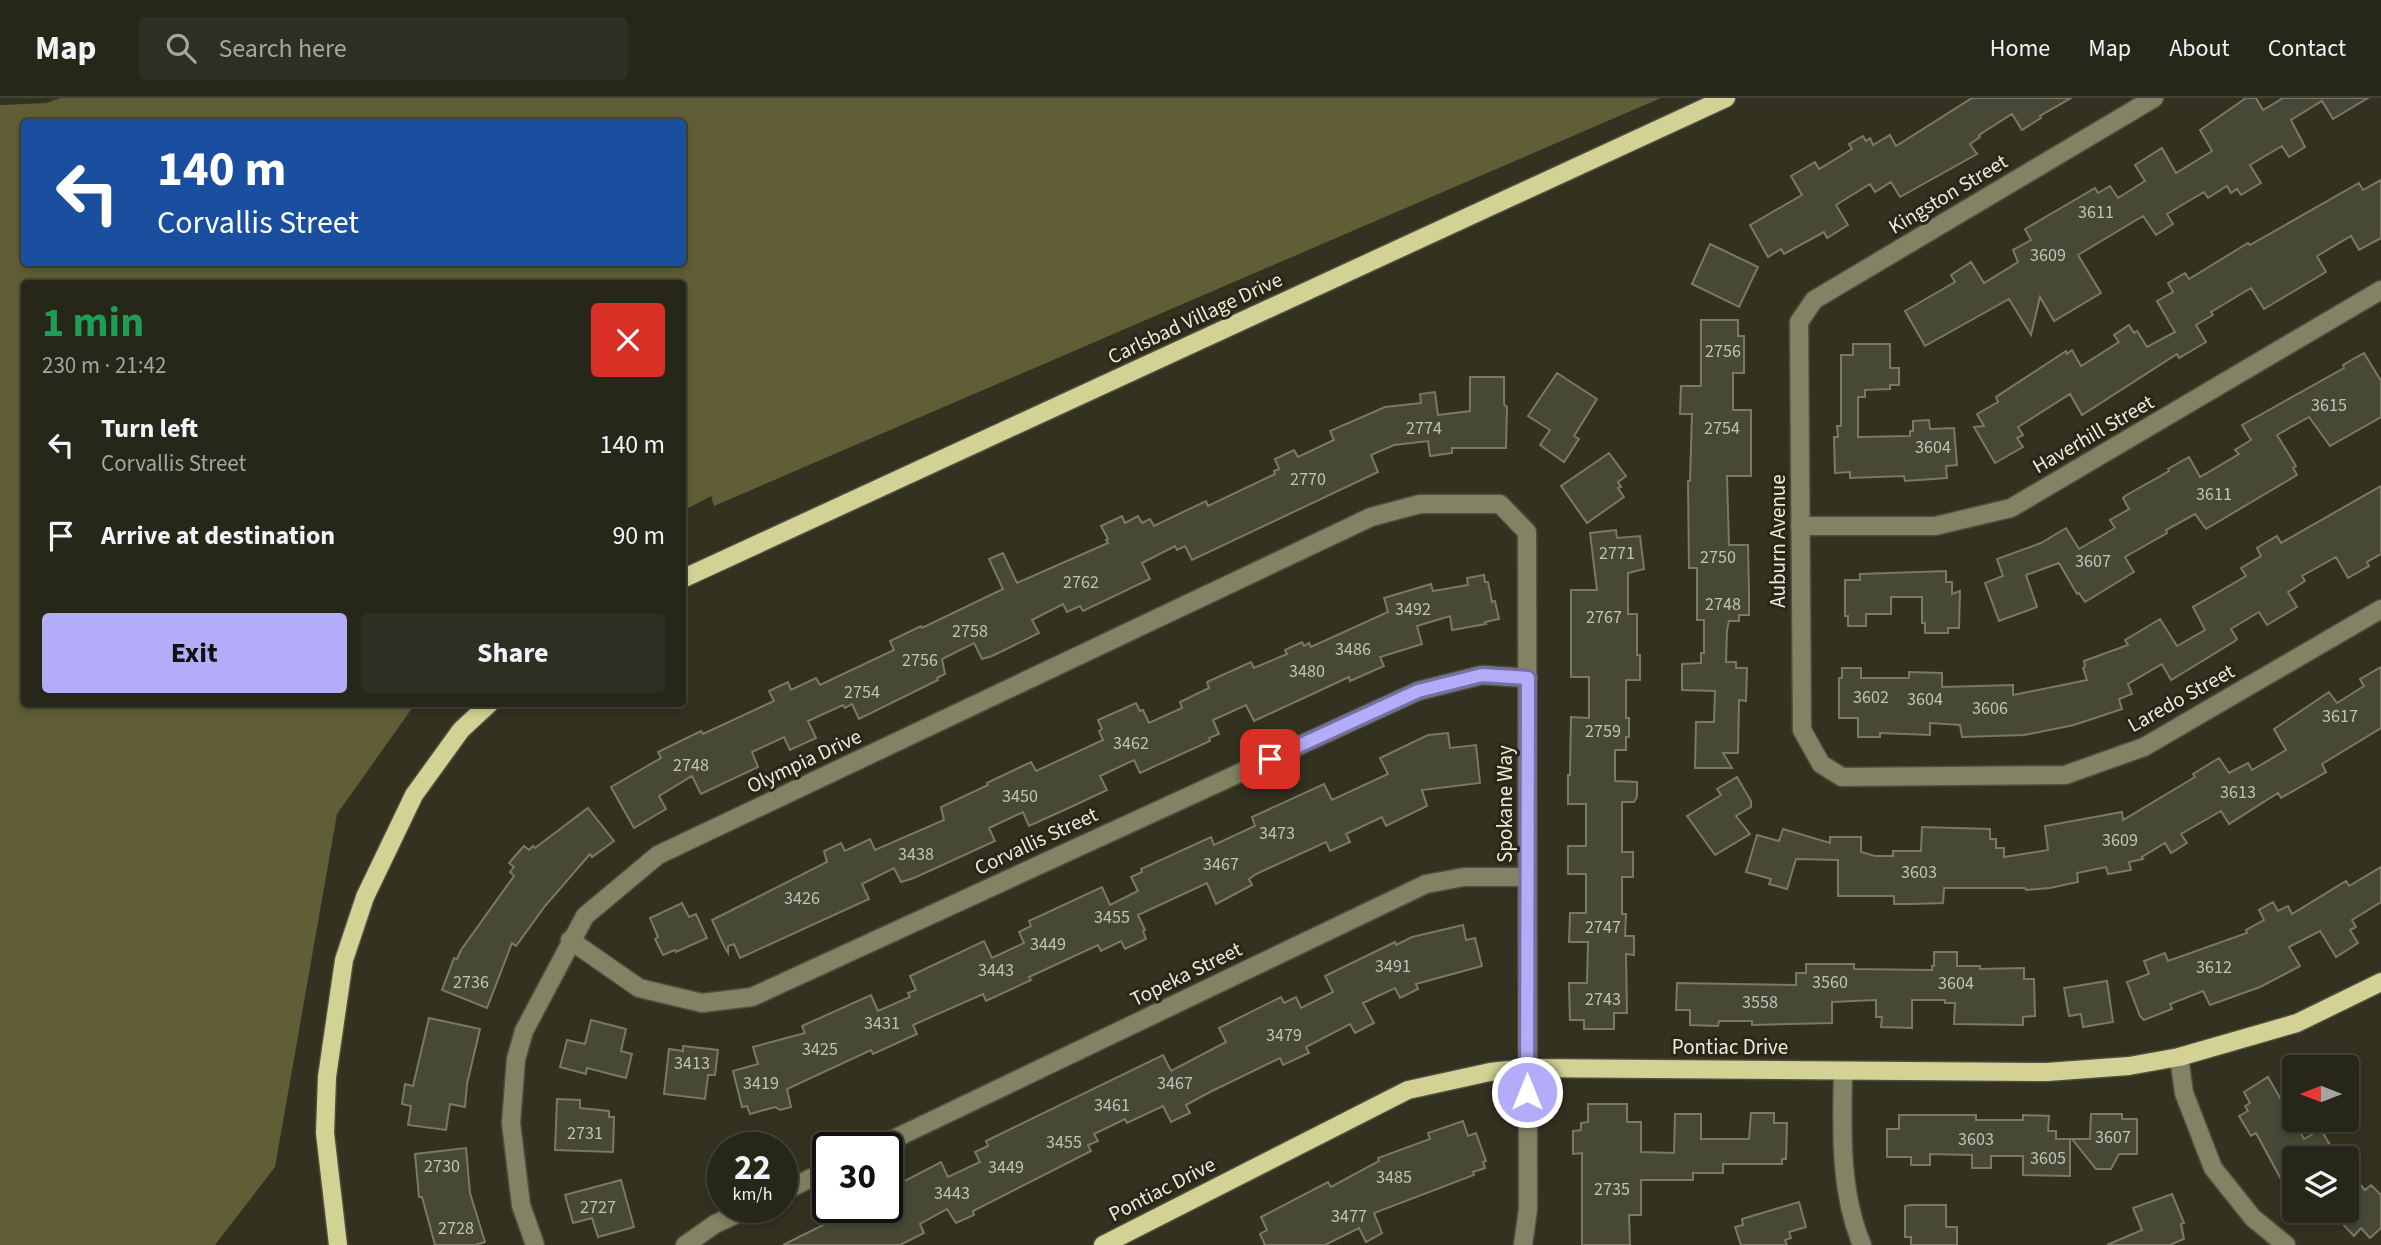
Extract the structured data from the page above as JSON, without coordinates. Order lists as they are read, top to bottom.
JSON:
{
  "streets": {
    "main road": ["Carlsbad Village Drive", "Pontiac Drive"],
    "street": [
      "Kingston Street",
      "Haverhill Street",
      "Auburn Avenue",
      "Laredo Street",
      "Olympia Drive",
      "Spokane Way",
      "Corvallis Street",
      "Topeka Street"
    ]
  },
  "crossings": [
    ["Kingston Street", "Auburn Avenue"],
    ["Haverhill Street", "Auburn Avenue"],
    ["Auburn Avenue", "Laredo Street"],
    ["Olympia Drive", "Spokane Way"],
    ["Olympia Drive", "Corvallis Street"],
    ["Spokane Way", "Corvallis Street"],
    ["Spokane Way", "Topeka Street"],
    ["Spokane Way", "Pontiac Drive"]
  ],
  "house_numbers": [
    "3611",
    "3609",
    "2756",
    "3615",
    "2774",
    "2754",
    "3604",
    "2770",
    "3611",
    "2771",
    "2750",
    "3607",
    "2762",
    "2748",
    "3492",
    "2767",
    "2758",
    "3486",
    "2756",
    "3480",
    "2754",
    "3602",
    "3604",
    "3606",
    "3617",
    "2759",
    "3462",
    "2748",
    "3613",
    "3450",
    "3473",
    "3609",
    "3438",
    "3467",
    "3603",
    "3426",
    "3455",
    "2747",
    "3449",
    "3491",
    "3612",
    "3443",
    "2736",
    "3560",
    "3604",
    "2743",
    "3558",
    "3431",
    "3479",
    "3425",
    "3413",
    "3419",
    "3467",
    "3461",
    "2731",
    "3607",
    "3603",
    "3455",
    "3605",
    "2730",
    "3449",
    "3485",
    "2735",
    "3443",
    "2727",
    "3477",
    "2728"
  ],
  "north": "left",
  "page": {
    "header": "Map",
    "search": "Search here",
    "nav": [
      "Home",
      "Map",
      "About",
      "Contact"
    ],
    "turn": ["140 m", "Corvallis Street"],
    "heading": ["1 min", "230 m · 21:42"],
    "list": [
      {
        "name": "Turn left",
        "note": "Corvallis Street",
        "value": "140 m"
      },
      {
        "name": "Arrive at destination",
        "value": "90 m"
      }
    ],
    "buttons": ["Exit", "Share"],
    "speed": "22 km/h",
    "limit": "30"
  }
}
